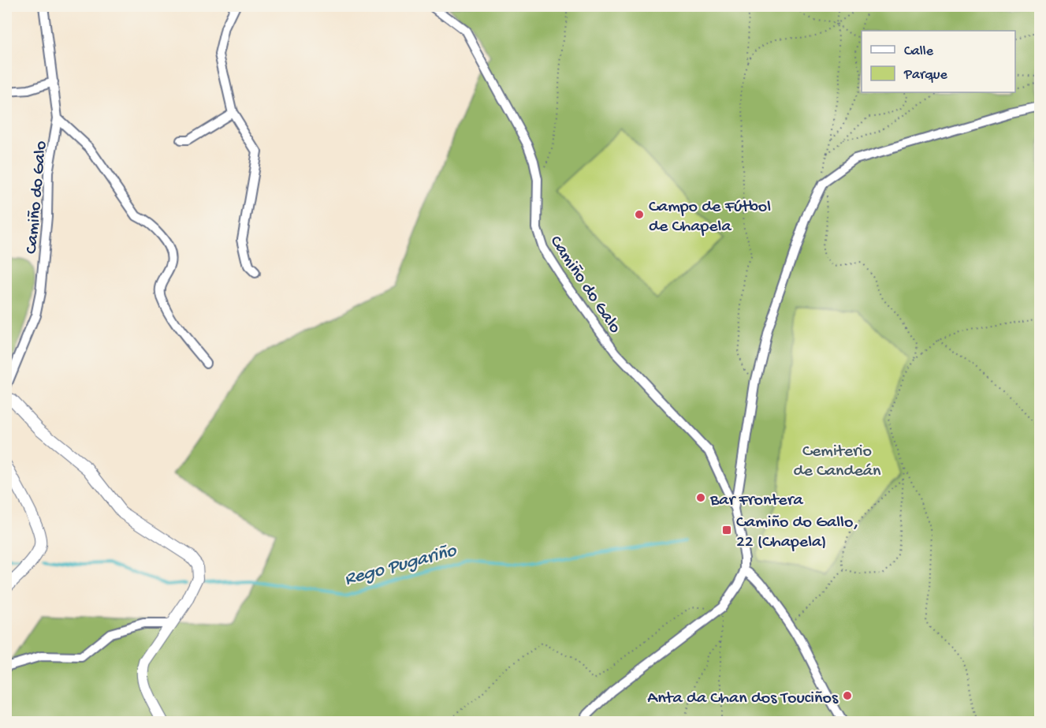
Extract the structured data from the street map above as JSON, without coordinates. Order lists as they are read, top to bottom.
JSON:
{
  "streets": {
    "street": ["Camiño do Galo"]
  },
  "water": ["Rego Pugariño"],
  "parks": ["Cemiterio de Candeán"],
  "places": {
    "other": ["Campo de Fútbol de Chapela", "Bar Frontera", "Anta da Chan dos Touciños"],
    "transit": ["Camiño do Gallo, 22 (Chapela)"]
  },
  "legend": ["Calle", "Parque"]
}
